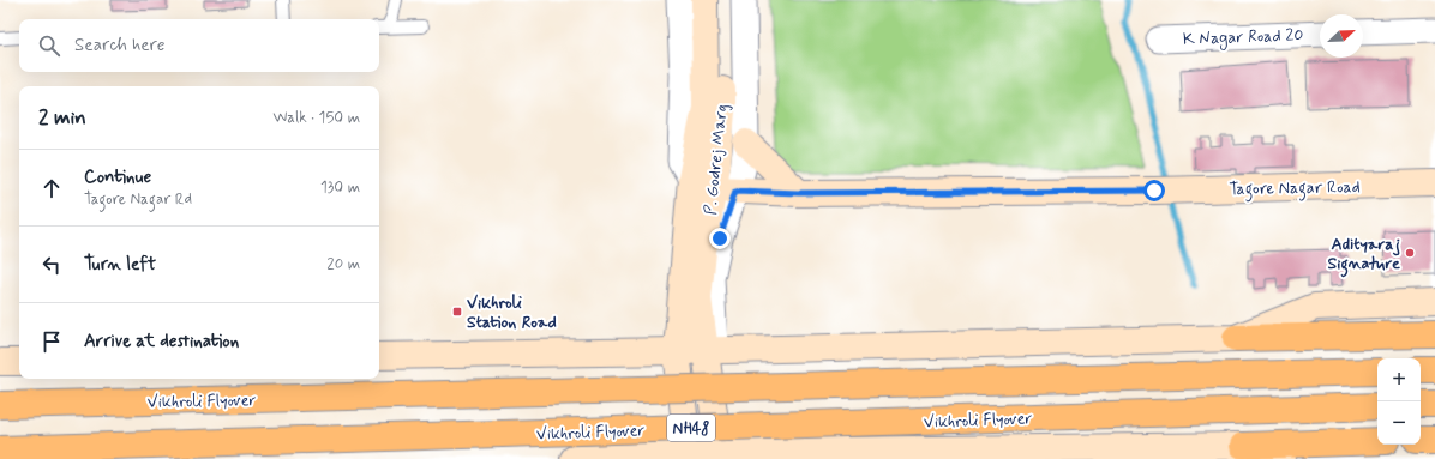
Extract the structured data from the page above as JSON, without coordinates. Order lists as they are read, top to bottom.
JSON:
{
  "streets": {
    "highway": ["Vikhroli Flyover", "NH48"],
    "street": ["K Nagar Road 20", "P. Godrej Marg", "Tagore Nagar Road"]
  },
  "crossings": [
    ["P. Godrej Marg", "Tagore Nagar Road"]
  ],
  "places": {
    "other": ["Adityaraj Signature"],
    "transit": ["Vikhroli Station Road"]
  },
  "north": "top right",
  "page": {
    "search": "Search here",
    "heading": ["2 min", "Walk · 150 m"],
    "list": [
      ["Continue", "Tagore Nagar Rd", "130 m"],
      ["Turn left", "20 m"],
      "Arrive at destination"
    ],
    "map_buttons": ["+", "−"]
  }
}
